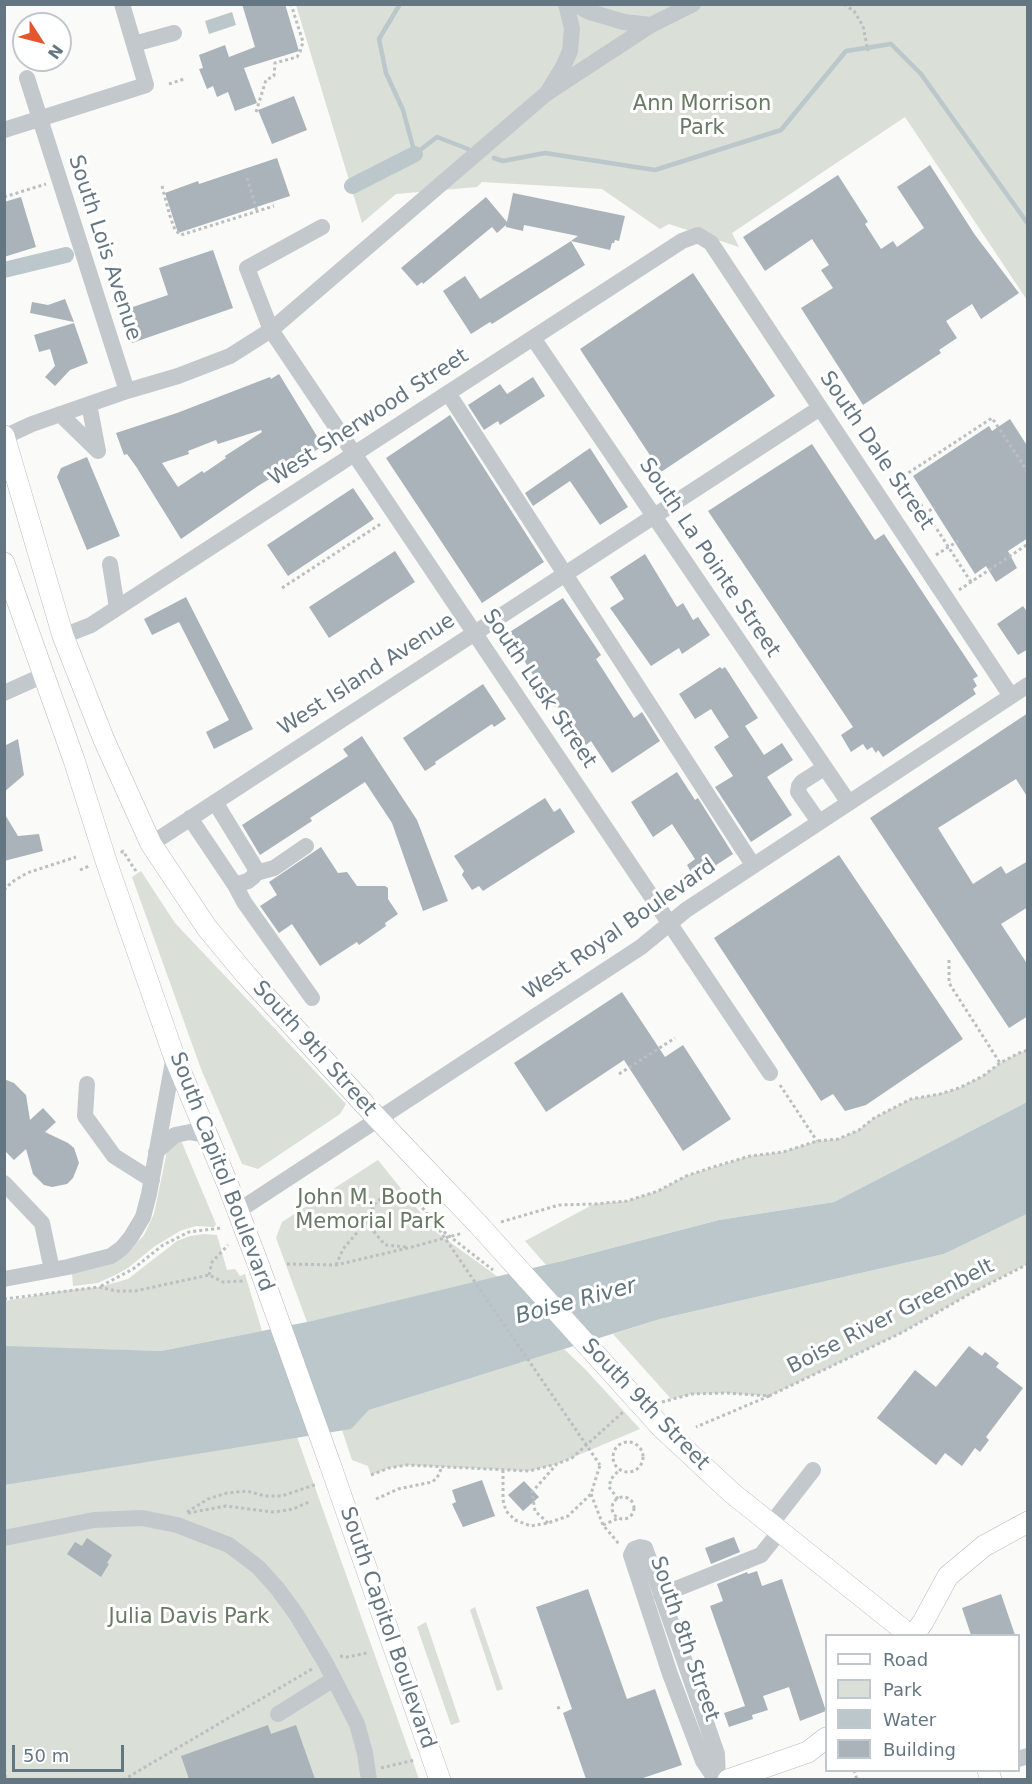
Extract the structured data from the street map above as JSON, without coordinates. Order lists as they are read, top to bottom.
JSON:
{
  "streets": {
    "main road": ["South 9th Street", "South Capitol Boulevard"],
    "street": [
      "South Lois Avenue",
      "West Sherwood Street",
      "South Dale Street",
      "South La Pointe Street",
      "West Island Avenue",
      "South Lusk Street",
      "West Royal Boulevard",
      "South 8th Street"
    ],
    "path": ["Boise River Greenbelt"]
  },
  "crossings": [
    ["West Sherwood Street", "South Dale Street"],
    ["West Sherwood Street", "South La Pointe Street"],
    ["West Sherwood Street", "South Lusk Street"],
    ["South Dale Street", "West Island Avenue"],
    ["South Dale Street", "West Royal Boulevard"],
    ["South La Pointe Street", "West Island Avenue"],
    ["South La Pointe Street", "West Royal Boulevard"],
    ["West Island Avenue", "South Lusk Street"],
    ["West Island Avenue", "South 9th Street"],
    ["South Lusk Street", "West Royal Boulevard"],
    ["West Royal Boulevard", "South 9th Street"],
    ["West Royal Boulevard", "South Capitol Boulevard"]
  ],
  "water": ["Boise River"],
  "parks": ["Ann Morrison Park", "John M. Booth Memorial Park", "Julia Davis Park"],
  "legend": [
    "Road",
    "Park",
    "Water",
    "Building"
  ],
  "scale_bar": "50 m",
  "north": "bottom right"
}
